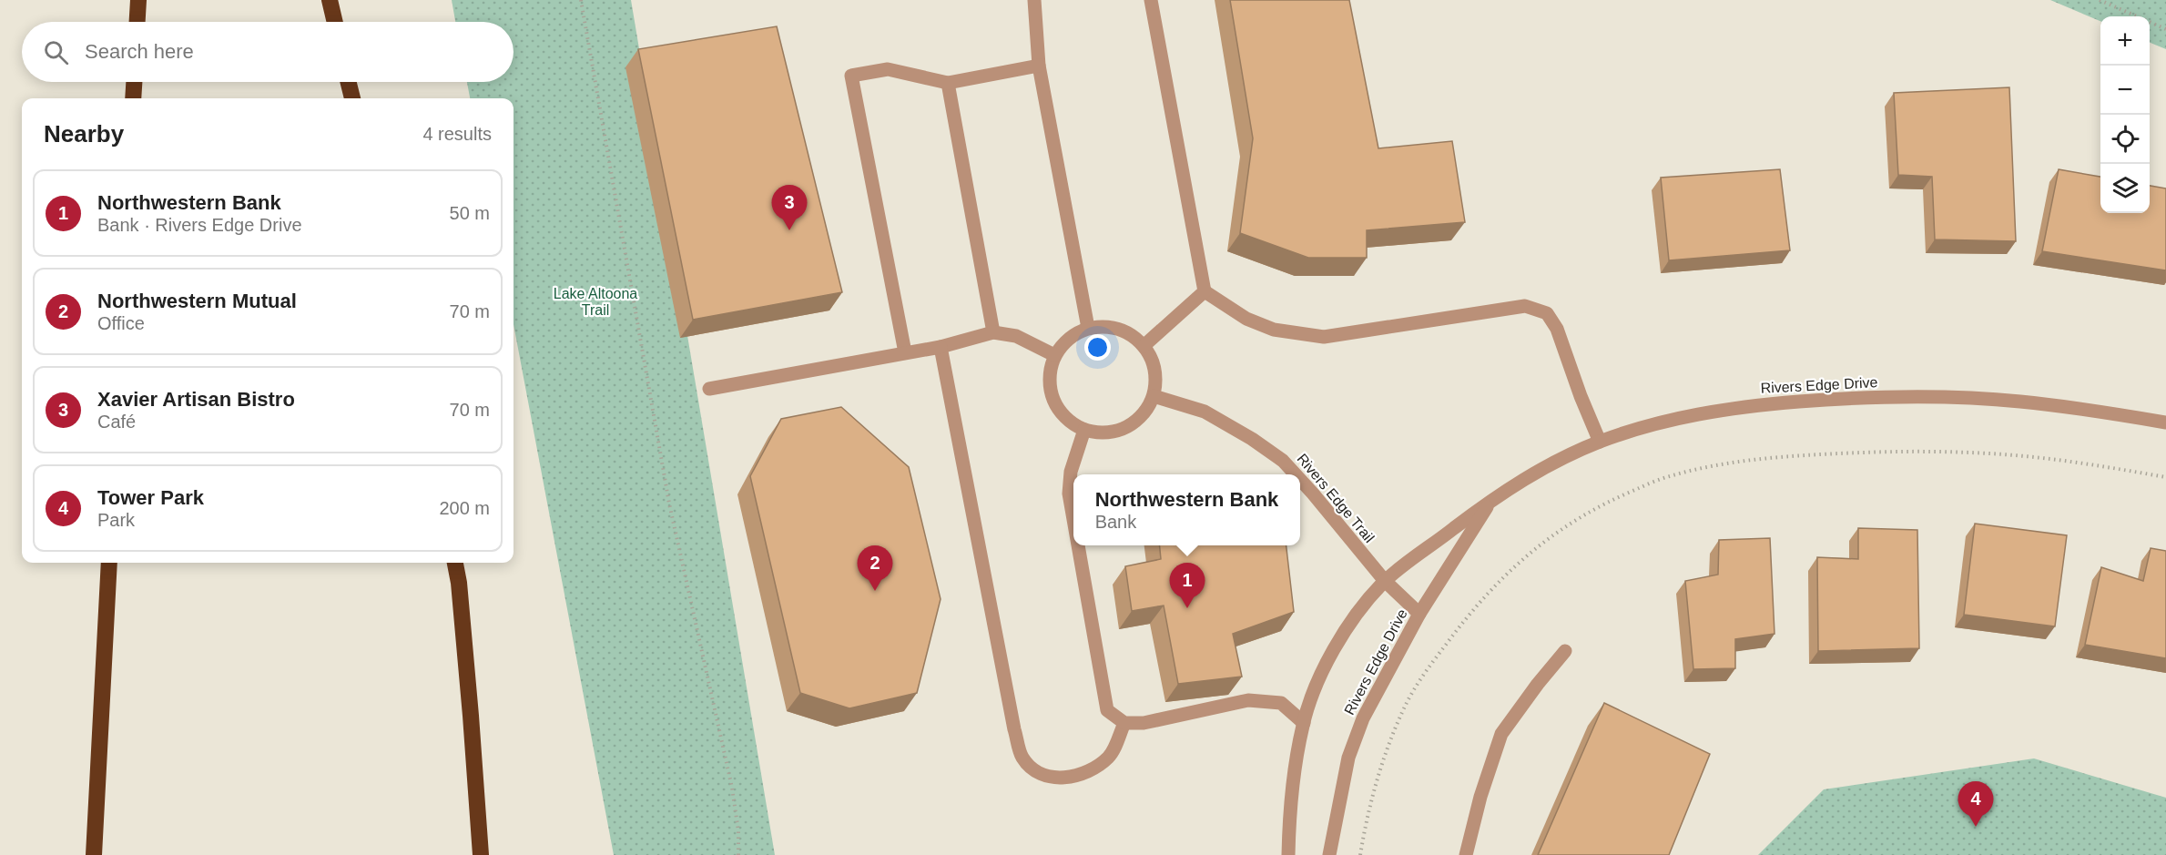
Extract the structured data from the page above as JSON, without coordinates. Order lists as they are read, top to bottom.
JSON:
{
  "streets": {
    "street": ["Rivers Edge Drive", "Rivers Edge Trail"]
  },
  "crossings": [
    ["Rivers Edge Drive", "Rivers Edge Trail"]
  ],
  "parks": ["Lake Altoona Trail"],
  "page": {
    "map_buttons": ["+", "−"],
    "search": "Search here",
    "heading": ["Nearby", "4 results"],
    "list": [
      {
        "mark": "1",
        "name": "Northwestern Bank",
        "note": "Bank · Rivers Edge Drive",
        "value": "50 m"
      },
      {
        "mark": "2",
        "name": "Northwestern Mutual",
        "note": "Office",
        "value": "70 m"
      },
      {
        "mark": "3",
        "name": "Xavier Artisan Bistro",
        "note": "Café",
        "value": "70 m"
      },
      {
        "mark": "4",
        "name": "Tower Park",
        "note": "Park",
        "value": "200 m"
      }
    ],
    "pins": [
      "3",
      "2",
      "1",
      "4"
    ],
    "popup": ["Northwestern Bank", "Bank"]
  }
}
